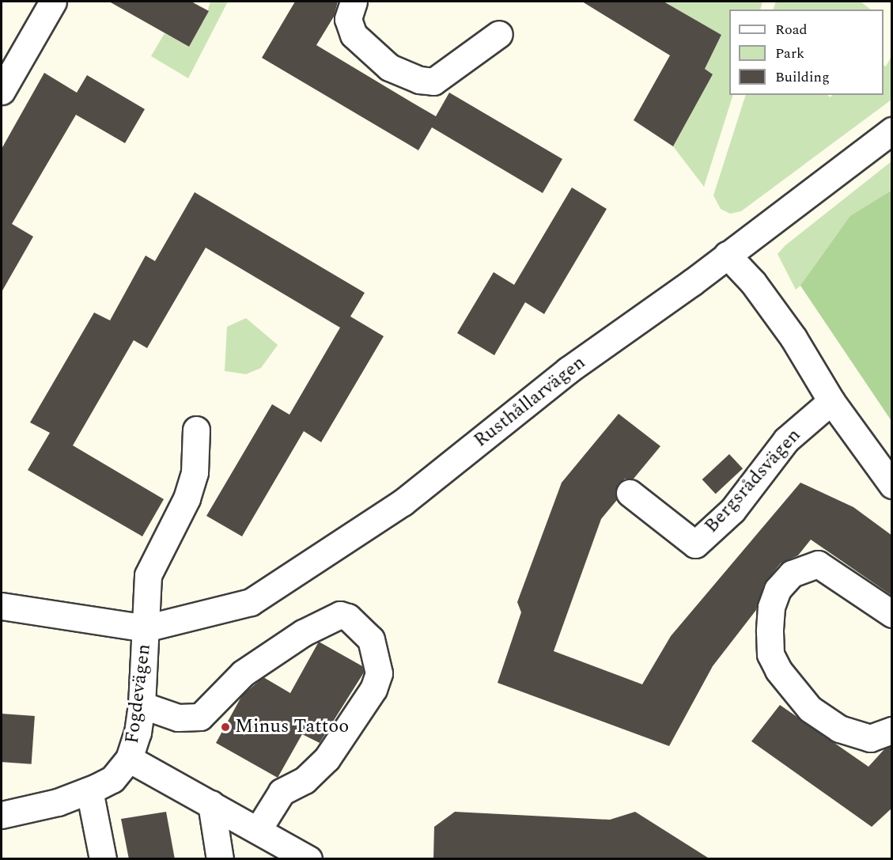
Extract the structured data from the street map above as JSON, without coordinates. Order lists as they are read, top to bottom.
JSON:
{
  "streets": {
    "street": ["Rusthållarvägen", "Bergsrådsvägen", "Fogdevägen"]
  },
  "crossings": [
    ["Rusthållarvägen", "Fogdevägen"]
  ],
  "places": ["Minus Tattoo"],
  "legend": ["Road", "Park", "Building"]
}
